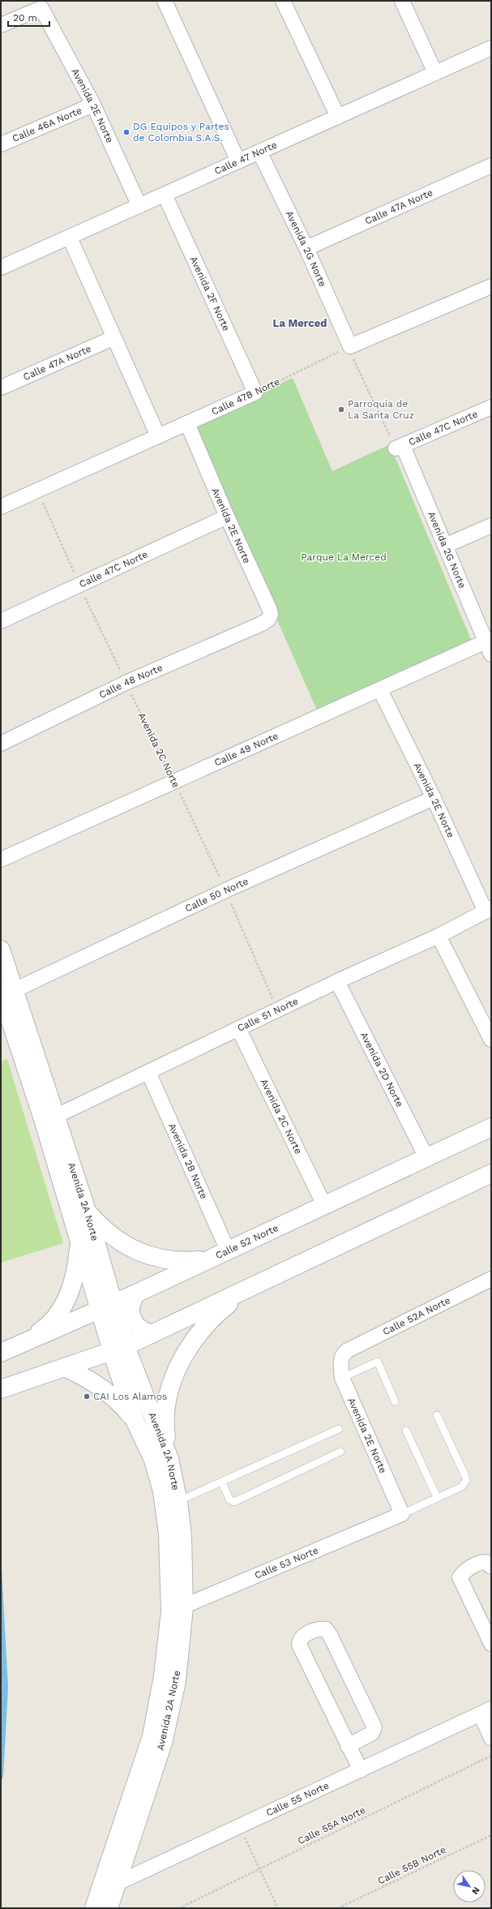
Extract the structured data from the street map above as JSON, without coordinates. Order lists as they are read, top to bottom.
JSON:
{
  "streets": {
    "main road": ["Avenida 2A Norte", "Calle 52 Norte"],
    "street": [
      "Avenida 2E Norte",
      "Calle 46A Norte",
      "Calle 47 Norte",
      "Calle 47A Norte",
      "Avenida 2G Norte",
      "Avenida 2F Norte",
      "Calle 47B Norte",
      "Calle 47C Norte",
      "Calle 48 Norte",
      "Avenida 2C Norte",
      "Calle 49 Norte",
      "Calle 50 Norte",
      "Calle 51 Norte",
      "Avenida 2D Norte",
      "Avenida 2B Norte",
      "Calle 52A Norte",
      "Calle 53 Norte",
      "Calle 55 Norte"
    ],
    "path": ["Calle 55A Norte", "Calle 55B Norte"]
  },
  "crossings": [
    ["Avenida 2E Norte", "Calle 46A Norte"],
    ["Avenida 2E Norte", "Calle 47 Norte"],
    ["Avenida 2E Norte", "Calle 47B Norte"],
    ["Avenida 2E Norte", "Calle 47C Norte"],
    ["Avenida 2E Norte", "Calle 48 Norte"],
    ["Avenida 2E Norte", "Calle 49 Norte"],
    ["Avenida 2E Norte", "Calle 50 Norte"],
    ["Avenida 2E Norte", "Calle 51 Norte"],
    ["Avenida 2E Norte", "Calle 52A Norte"],
    ["Avenida 2E Norte", "Calle 53 Norte"],
    ["Calle 47 Norte", "Avenida 2G Norte"],
    ["Calle 47 Norte", "Avenida 2F Norte"],
    ["Calle 47A Norte", "Avenida 2G Norte"],
    ["Avenida 2G Norte", "Calle 47B Norte"],
    ["Avenida 2G Norte", "Calle 47C Norte"],
    ["Avenida 2G Norte", "Calle 49 Norte"],
    ["Avenida 2F Norte", "Calle 47B Norte"],
    ["Calle 47B Norte", "Avenida 2C Norte"],
    ["Calle 47C Norte", "Avenida 2C Norte"],
    ["Calle 48 Norte", "Avenida 2C Norte"],
    ["Avenida 2C Norte", "Calle 49 Norte"],
    ["Avenida 2C Norte", "Calle 50 Norte"],
    ["Avenida 2C Norte", "Calle 51 Norte"],
    ["Avenida 2C Norte", "Calle 52 Norte"],
    ["Calle 50 Norte", "Avenida 2A Norte"],
    ["Calle 51 Norte", "Avenida 2D Norte"],
    ["Calle 51 Norte", "Avenida 2B Norte"],
    ["Calle 51 Norte", "Avenida 2A Norte"],
    ["Avenida 2D Norte", "Calle 52 Norte"],
    ["Avenida 2B Norte", "Calle 52 Norte"],
    ["Avenida 2A Norte", "Calle 52 Norte"],
    ["Avenida 2A Norte", "Calle 53 Norte"],
    ["Avenida 2A Norte", "Calle 55 Norte"]
  ],
  "districts": ["La Merced"],
  "parks": ["Parque La Merced"],
  "places": ["DG Equipos y Partes de Colombia S.A.S.", "Parroquia de La Santa Cruz", "CAI Los Alamos"],
  "scale_bar": "20 m",
  "north": "bottom right"
}
